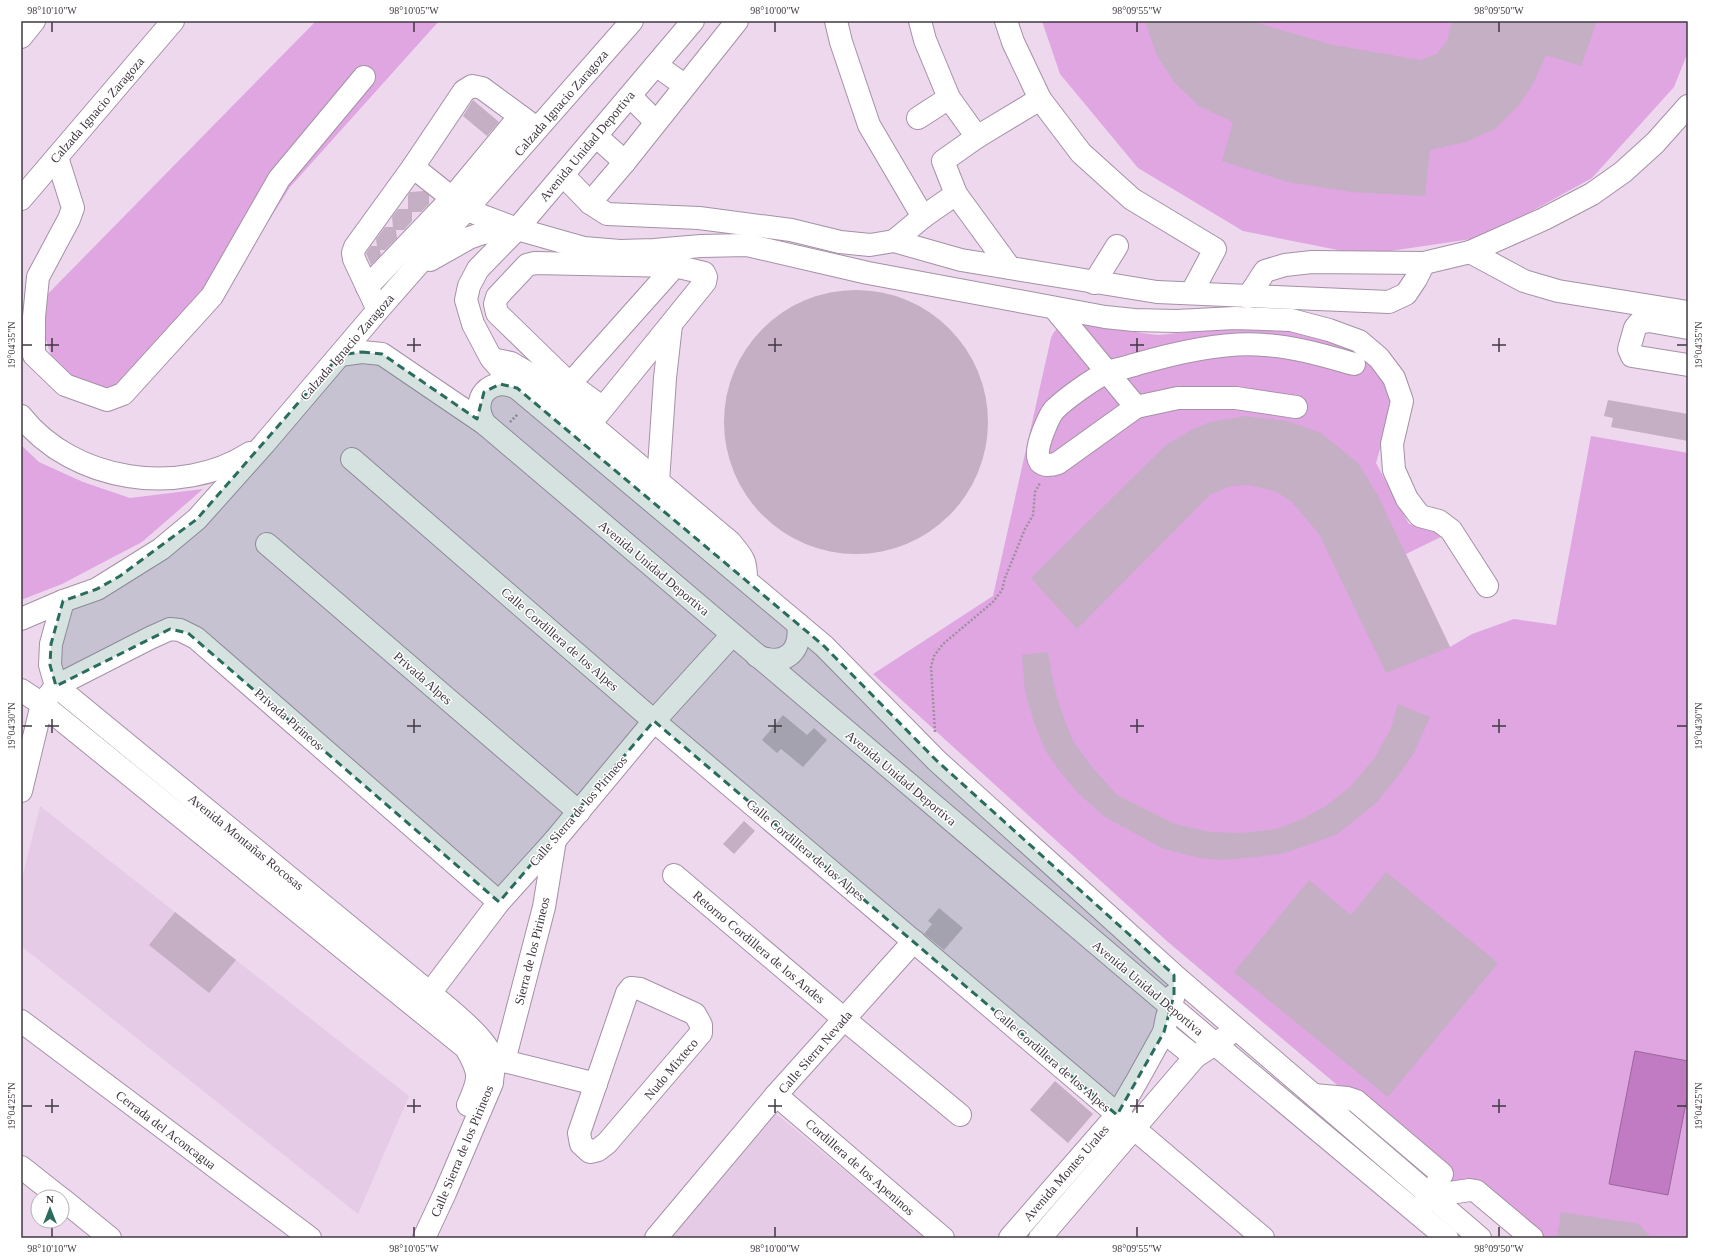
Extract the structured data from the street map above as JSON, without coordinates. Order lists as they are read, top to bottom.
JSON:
{
  "streets": {
    "street": [
      "Calzada Ignacio Zaragoza",
      "Avenida Unidad Deportiva",
      "Calle Cordillera de los Alpes",
      "Privada Alpes",
      "Privada Pirineos",
      "Calle Sierra de los Pirineos",
      "Avenida Montañas Rocosas",
      "Retorno Cordillera de los Andes",
      "Sierra de los Pirineos",
      "Calle Sierra Nevada",
      "Nudo Mixteco",
      "Cerrada del Aconcagua",
      "Cordillera de los Apeninos",
      "Avenida Montes Urales"
    ]
  },
  "crossings": [
    ["Calzada Ignacio Zaragoza", "Avenida Unidad Deportiva"],
    ["Avenida Unidad Deportiva", "Calle Sierra de los Pirineos"],
    ["Avenida Unidad Deportiva", "Avenida Montes Urales"],
    ["Calle Cordillera de los Alpes", "Calle Sierra de los Pirineos"],
    ["Calle Cordillera de los Alpes", "Calle Sierra Nevada"],
    ["Calle Cordillera de los Alpes", "Avenida Montes Urales"],
    ["Privada Alpes", "Calle Sierra de los Pirineos"],
    ["Privada Pirineos", "Calle Sierra de los Pirineos"],
    ["Privada Pirineos", "Avenida Montañas Rocosas"],
    ["Calle Sierra de los Pirineos", "Avenida Montañas Rocosas"],
    ["Calle Sierra de los Pirineos", "Sierra de los Pirineos"],
    ["Avenida Montañas Rocosas", "Sierra de los Pirineos"],
    ["Retorno Cordillera de los Andes", "Calle Sierra Nevada"],
    ["Calle Sierra Nevada", "Cordillera de los Apeninos"]
  ],
  "north": "top",
  "coordinates": [
    "98°10'10\"W",
    "98°10'05\"W",
    "98°10'00\"W",
    "98°09'55\"W",
    "98°09'50\"W",
    "19°04'35\"N",
    "19°04'30\"N",
    "19°04'25\"N"
  ]
}
